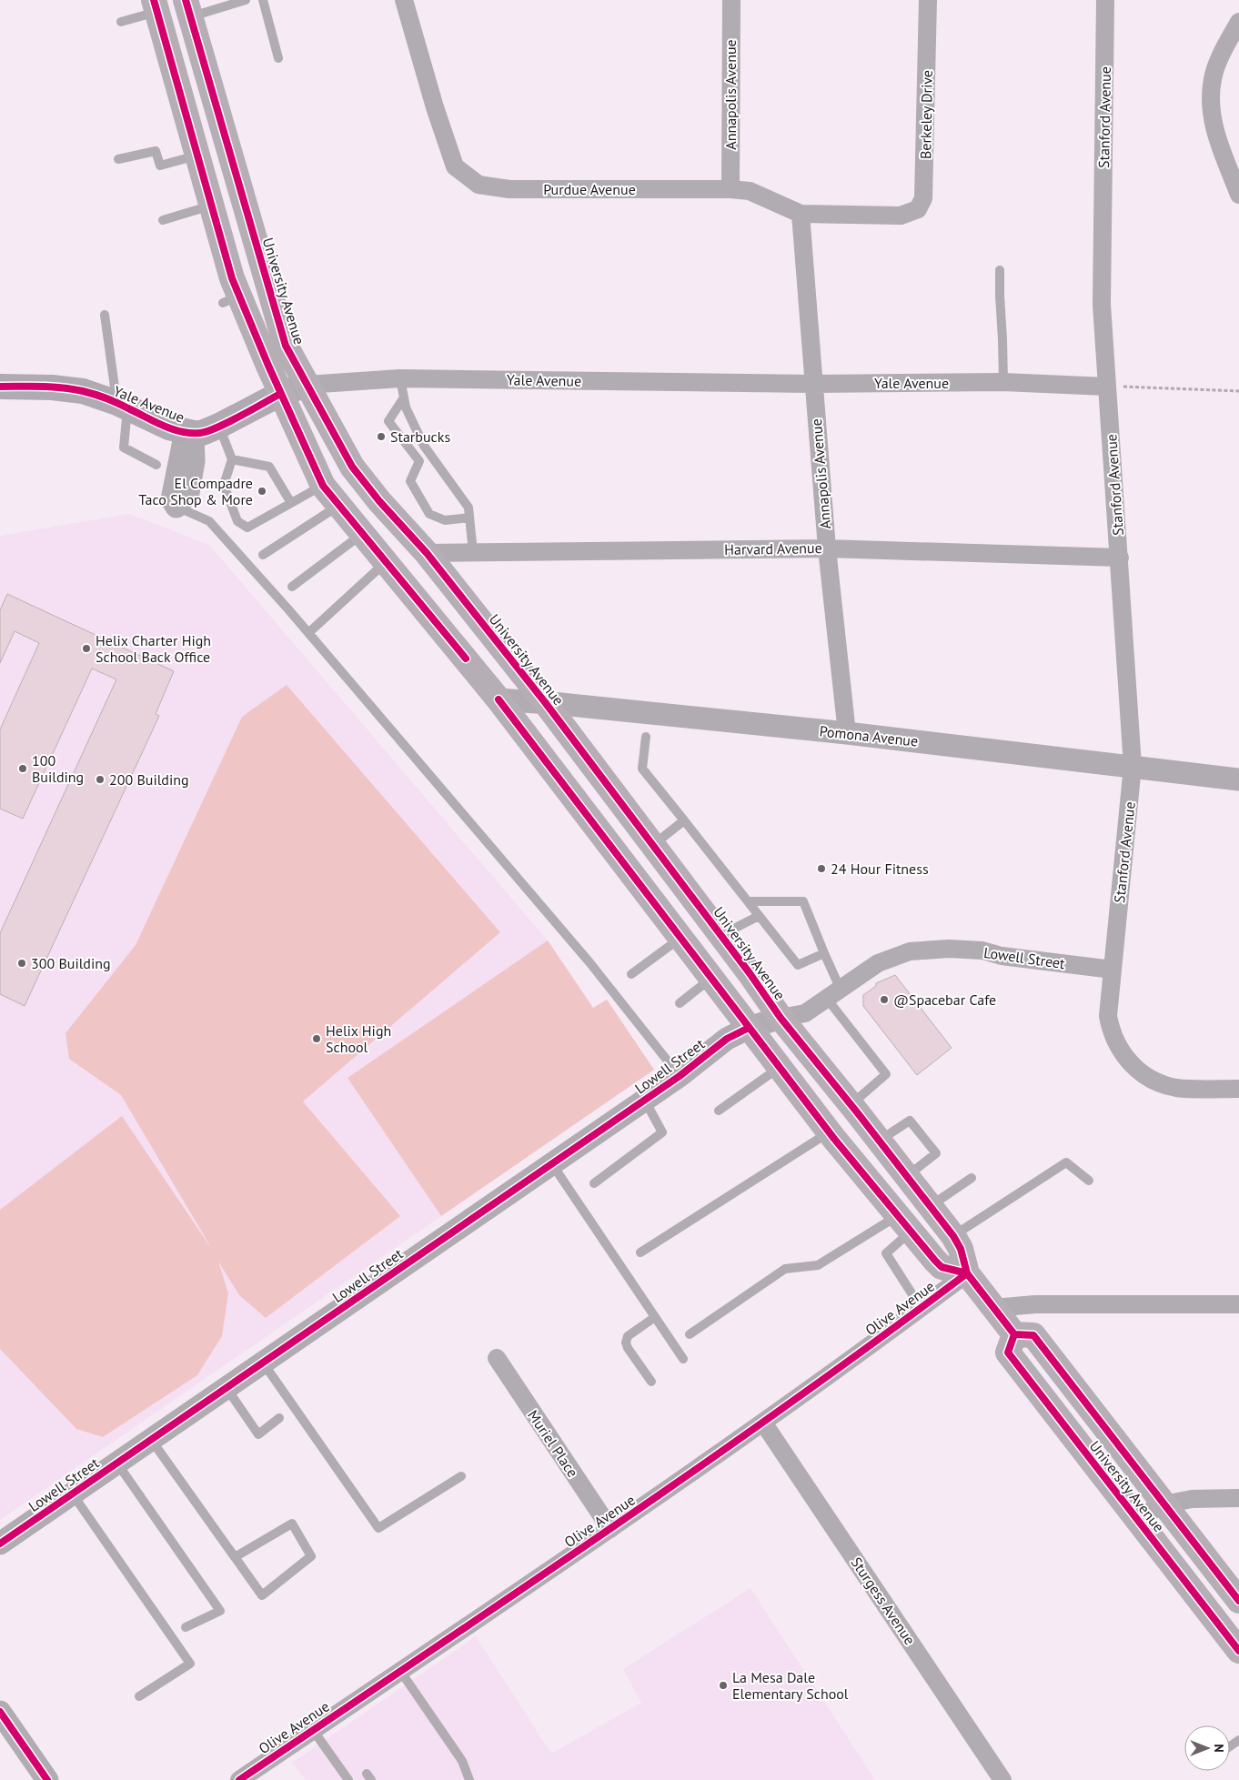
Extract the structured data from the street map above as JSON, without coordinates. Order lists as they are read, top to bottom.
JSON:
{
  "streets": {
    "main road": ["University Avenue", "Yale Avenue"],
    "street": [
      "Annapolis Avenue",
      "Berkeley Drive",
      "Stanford Avenue",
      "Purdue Avenue",
      "Harvard Avenue",
      "Pomona Avenue",
      "Lowell Street",
      "Olive Avenue",
      "Muriel Place",
      "Sturgess Avenue"
    ]
  },
  "crossings": [
    ["Annapolis Avenue", "Purdue Avenue"],
    ["Annapolis Avenue", "Yale Avenue"],
    ["Annapolis Avenue", "Harvard Avenue"],
    ["Annapolis Avenue", "Pomona Avenue"],
    ["Berkeley Drive", "Purdue Avenue"],
    ["Stanford Avenue", "Yale Avenue"],
    ["Stanford Avenue", "Harvard Avenue"],
    ["Stanford Avenue", "Pomona Avenue"],
    ["Stanford Avenue", "Lowell Street"],
    ["University Avenue", "Yale Avenue"],
    ["University Avenue", "Harvard Avenue"],
    ["University Avenue", "Pomona Avenue"],
    ["University Avenue", "Lowell Street"],
    ["University Avenue", "Olive Avenue"],
    ["Olive Avenue", "Muriel Place"],
    ["Olive Avenue", "Sturgess Avenue"]
  ],
  "places": [
    "Starbucks",
    "El Compadre Taco Shop & More",
    "Helix Charter High School Back Office",
    "100 Building",
    "200 Building",
    "24 Hour Fitness",
    "300 Building",
    "@Spacebar Cafe",
    "Helix High School",
    "La Mesa Dale Elementary School"
  ],
  "north": "right"
}
